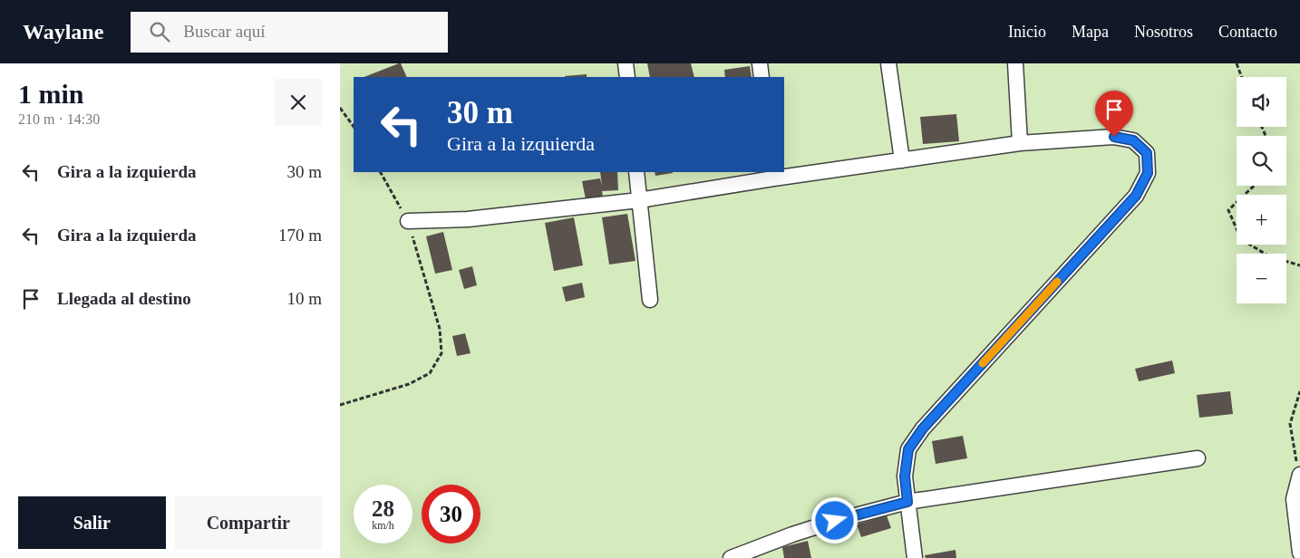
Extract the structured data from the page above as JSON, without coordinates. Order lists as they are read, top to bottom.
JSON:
{
  "page": {
    "header": "Waylane",
    "search": "Buscar aquí",
    "nav": [
      "Inicio",
      "Mapa",
      "Nosotros",
      "Contacto"
    ],
    "heading": ["1 min", "210 m · 14:30"],
    "map_buttons": ["+", "−"],
    "turn": ["30 m", "Gira a la izquierda"],
    "list": [
      {
        "name": "Gira a la izquierda",
        "value": "30 m"
      },
      {
        "name": "Gira a la izquierda",
        "value": "170 m"
      },
      {
        "name": "Llegada al destino",
        "value": "10 m"
      }
    ],
    "speed": "28 km/h",
    "limit": "30",
    "buttons": ["Salir", "Compartir"]
  }
}
